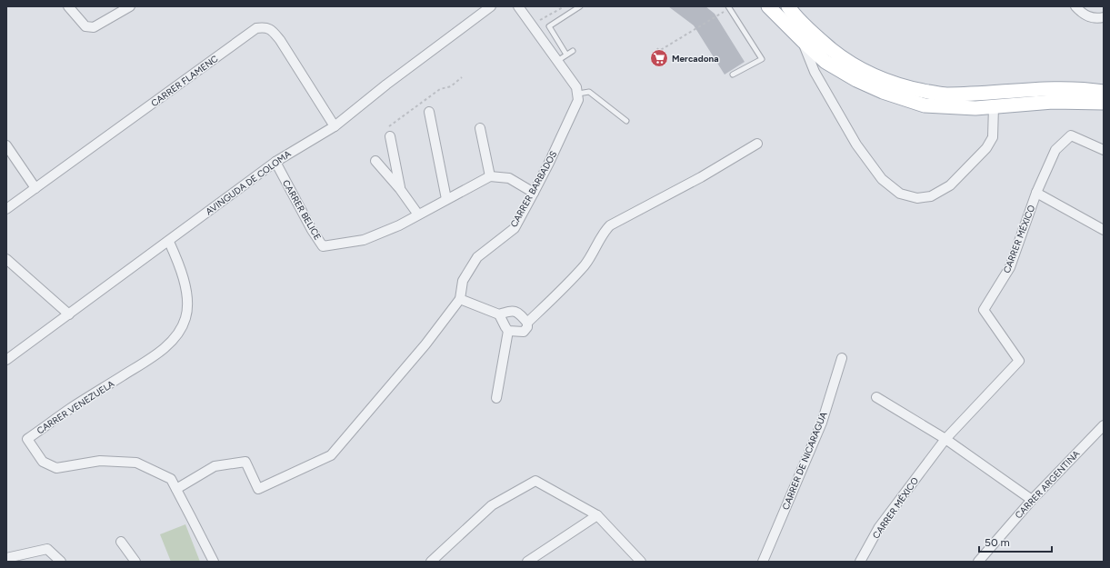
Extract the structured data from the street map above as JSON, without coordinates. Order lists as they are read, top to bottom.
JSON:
{
  "streets": {
    "street": [
      "CARRER FLAMENC",
      "AVINGUDA DE COLOMA",
      "CARRER BARBADOS",
      "CARRER BELICE",
      "CARRER MÉXICO",
      "CARRER VENEZUELA",
      "CARRER DE NICARAGUA",
      "CARRER ARGENTINA"
    ]
  },
  "crossings": [
    ["CARRER FLAMENC", "AVINGUDA DE COLOMA"],
    ["AVINGUDA DE COLOMA", "CARRER BELICE"],
    ["AVINGUDA DE COLOMA", "CARRER VENEZUELA"]
  ],
  "places": {
    "supermarket": ["Mercadona"]
  },
  "scale_bar": "50 m"
}
